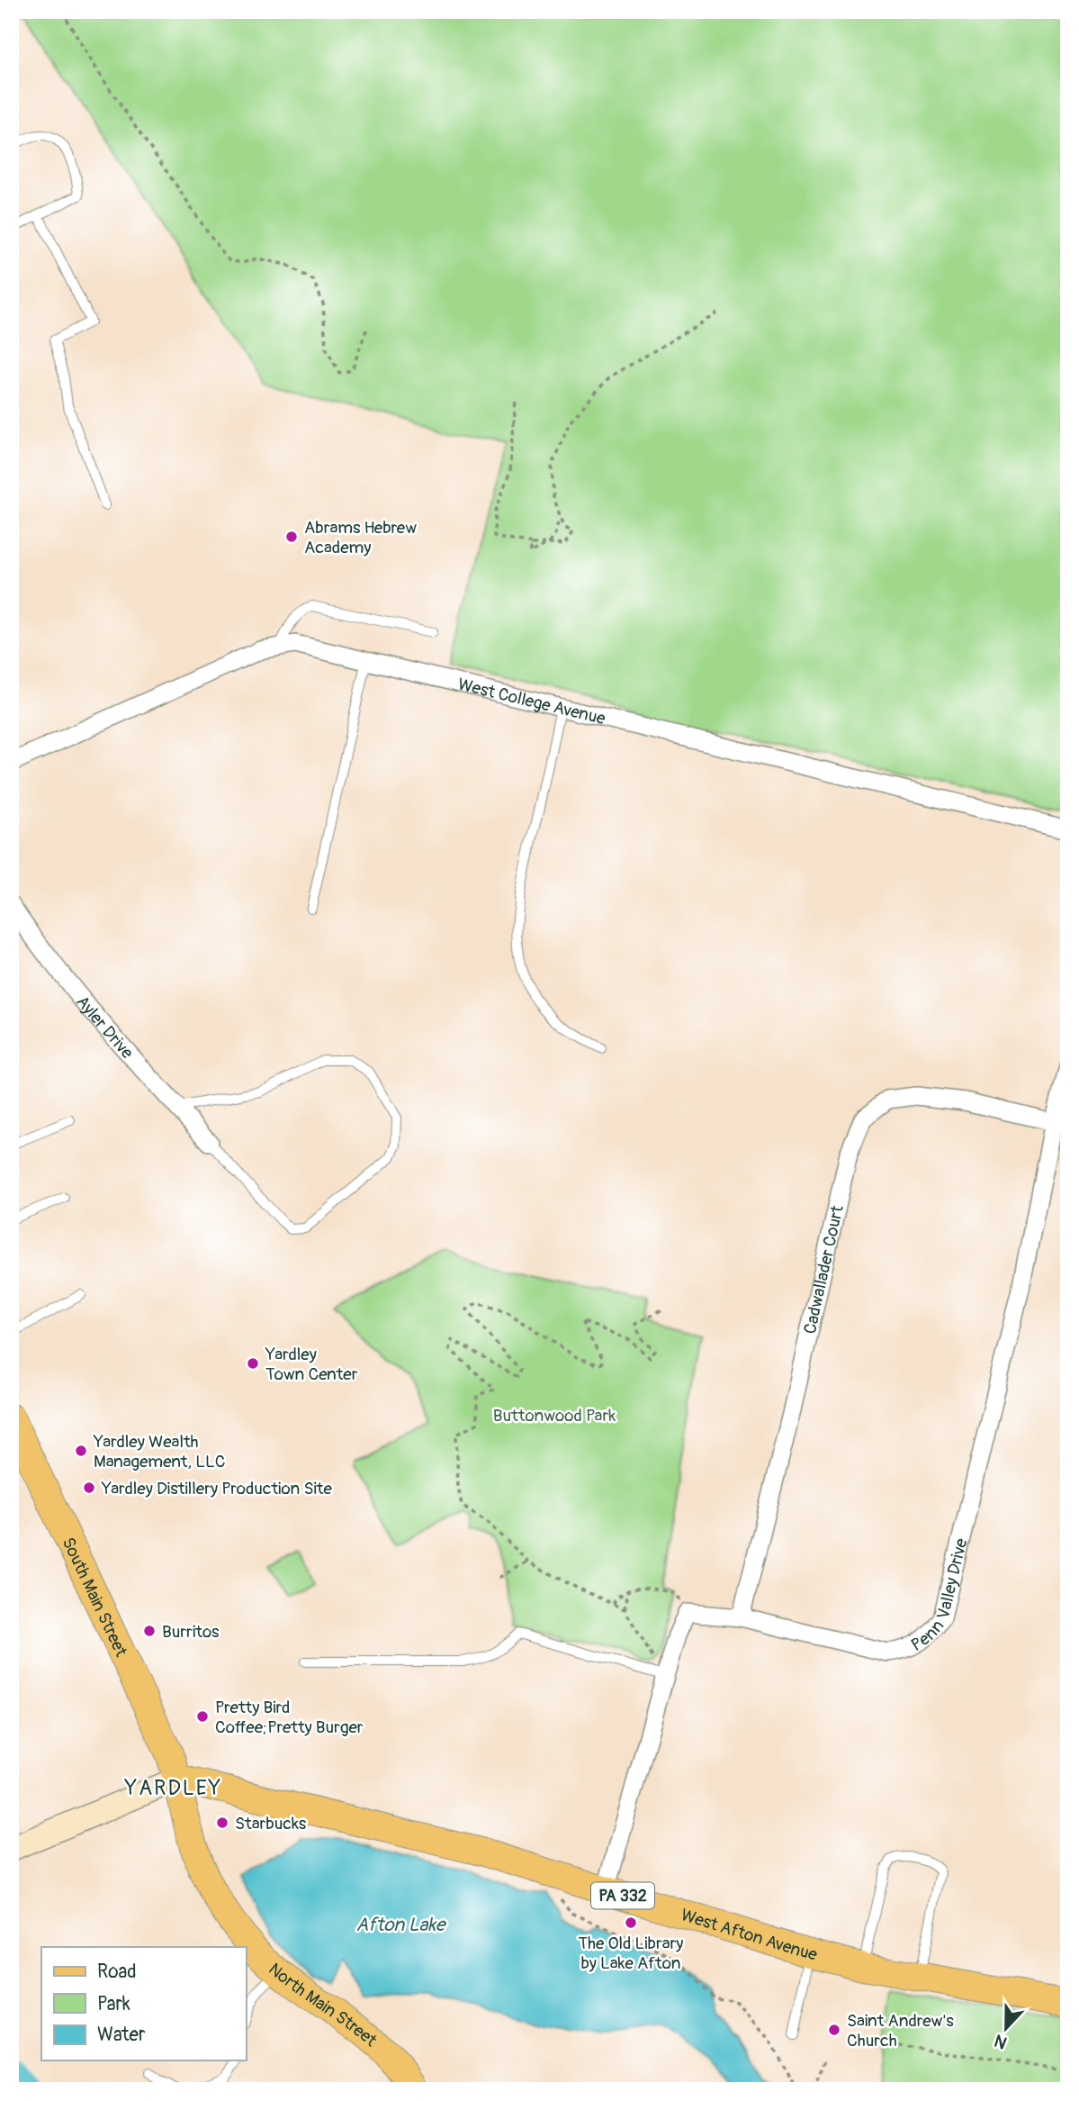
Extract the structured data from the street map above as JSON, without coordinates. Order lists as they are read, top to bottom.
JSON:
{
  "streets": {
    "main road": [
      "South Main Street",
      "PA 332",
      "West Afton Avenue",
      "North Main Street"
    ],
    "street": [
      "West College Avenue",
      "Ayler Drive",
      "Cadwallader Court",
      "Penn Valley Drive"
    ]
  },
  "crossings": [
    ["Cadwallader Court", "Penn Valley Drive"],
    ["South Main Street", "West Afton Avenue"],
    ["South Main Street", "North Main Street"],
    ["West Afton Avenue", "North Main Street"]
  ],
  "districts": ["YARDLEY"],
  "water": ["Afton Lake"],
  "parks": ["Buttonwood Park"],
  "places": [
    "Abrams Hebrew Academy",
    "Yardley Town Center",
    "Yardley Wealth Management, LLC",
    "Yardley Distillery Production Site",
    "Burritos",
    "Pretty Bird Coffee;Pretty Burger",
    "Starbucks",
    "The Old Library by Lake Afton",
    "Saint Andrew's Church"
  ],
  "legend": ["Road", "Park", "Water"],
  "north": "bottom"
}
